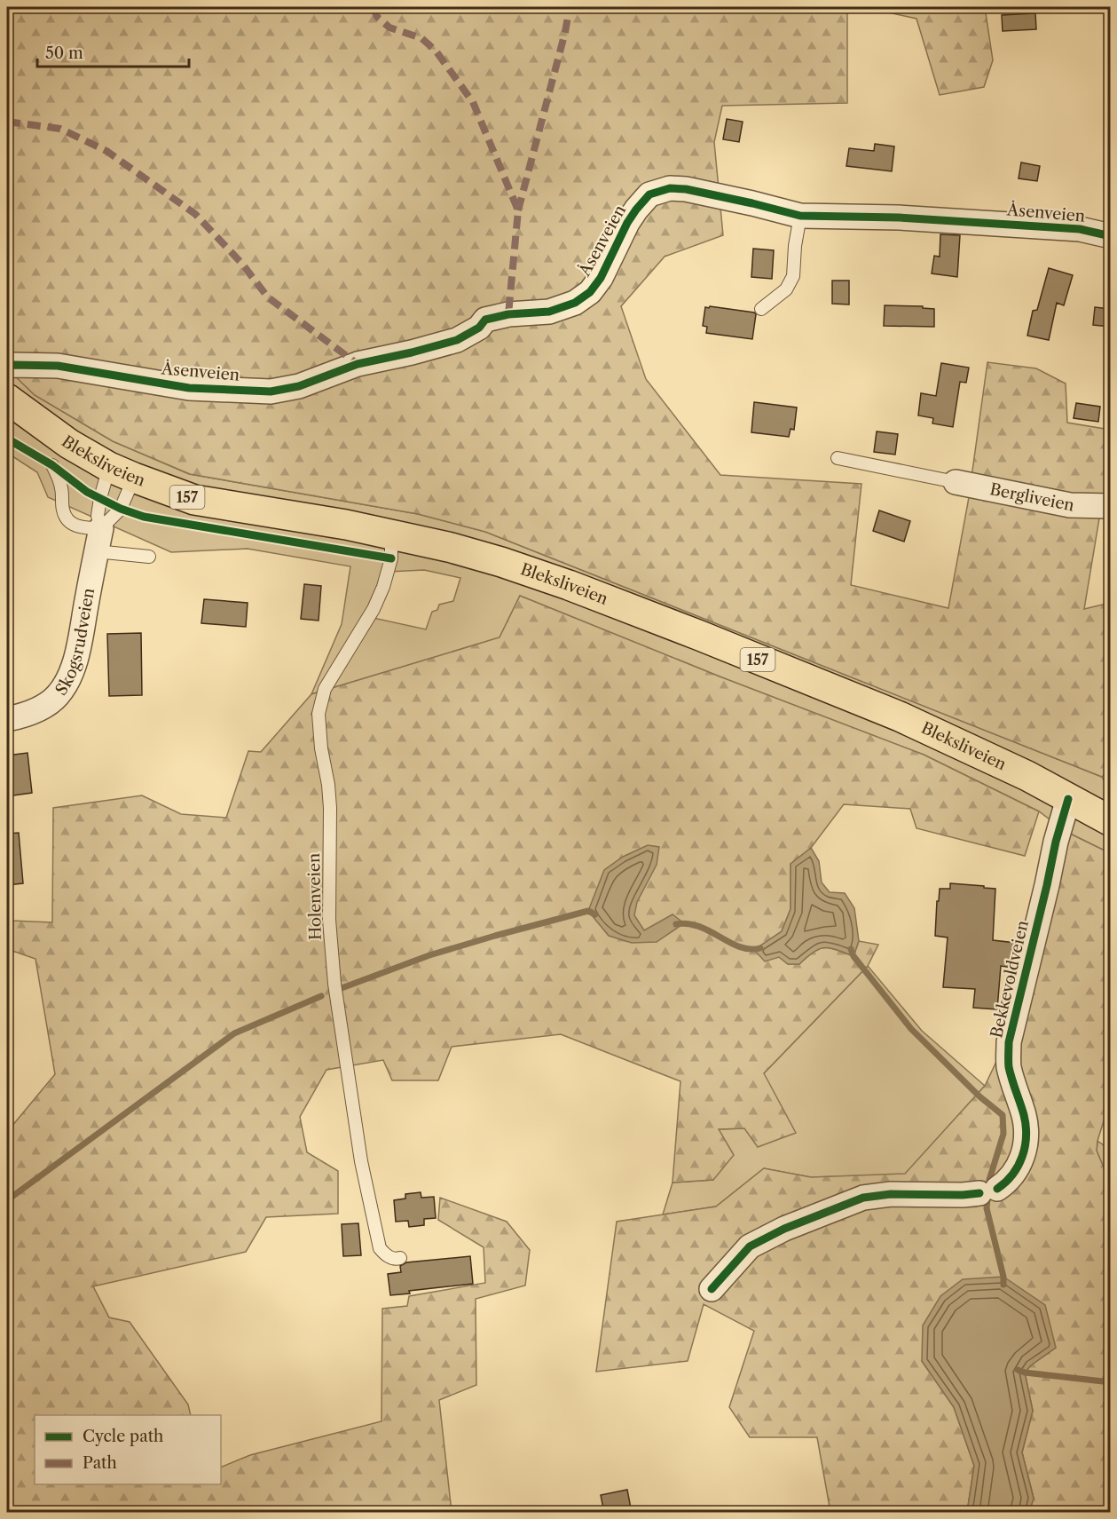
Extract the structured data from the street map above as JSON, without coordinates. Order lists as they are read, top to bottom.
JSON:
{
  "streets": {
    "main road": ["Bleksliveien", "157"],
    "street": [
      "Åsenveien",
      "Bergliveien",
      "Skogsrudveien",
      "Bekkevoldveien"
    ],
    "lane": ["Holenveien"]
  },
  "crossings": [
    ["Bleksliveien", "Skogsrudveien"],
    ["Bleksliveien", "Holenveien"],
    ["Bleksliveien", "Bekkevoldveien"]
  ],
  "legend": ["Cycle path", "Path"],
  "scale_bar": "50 m"
}
